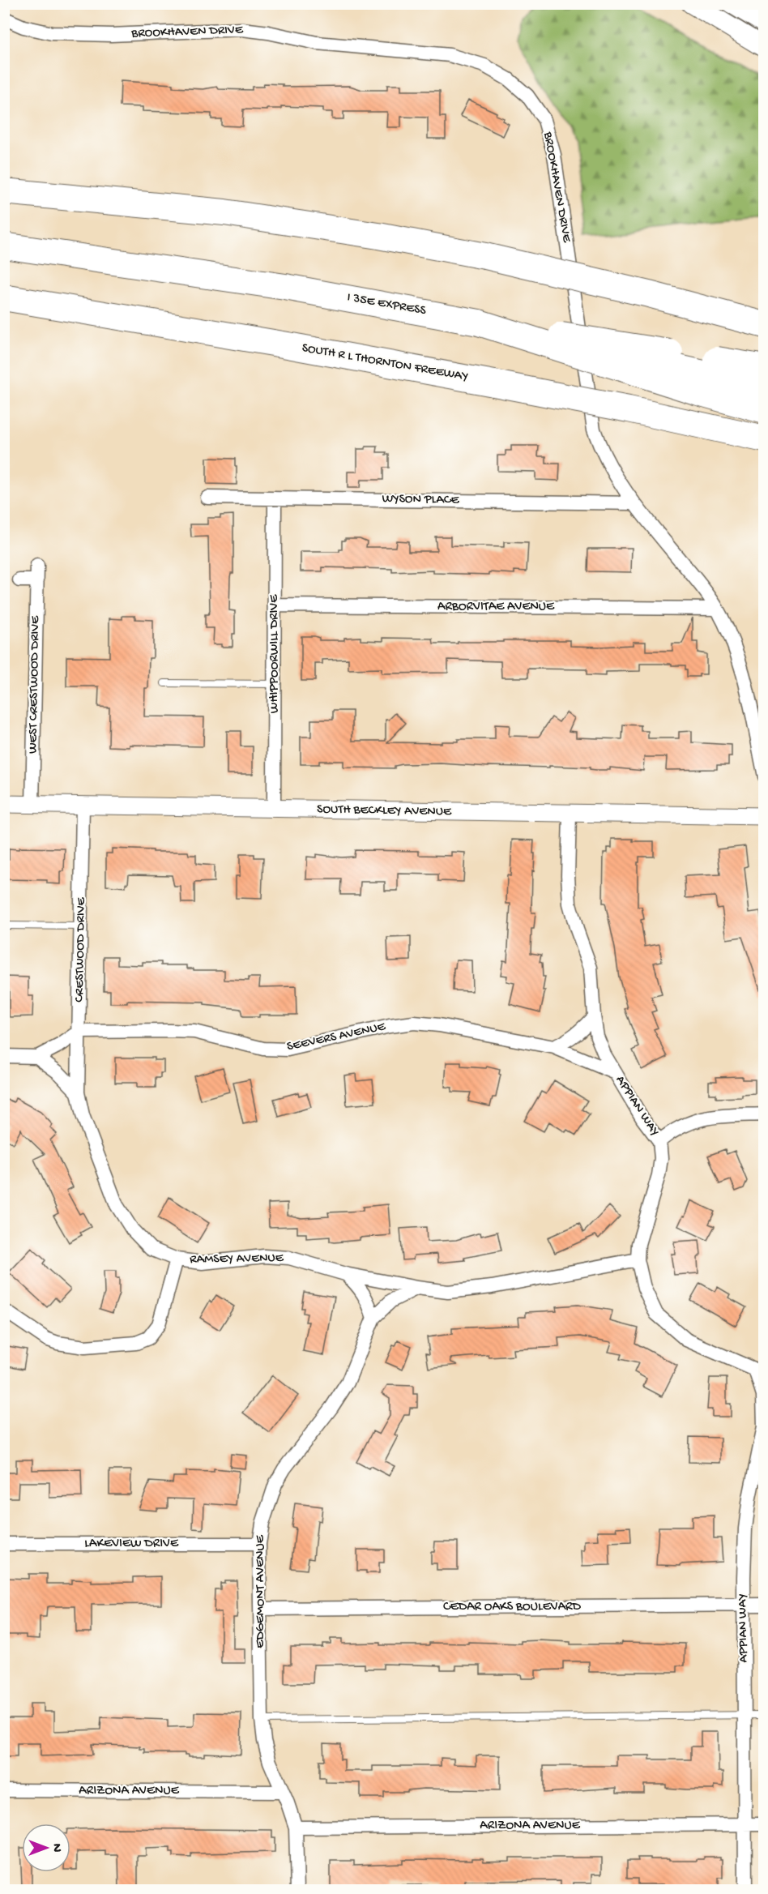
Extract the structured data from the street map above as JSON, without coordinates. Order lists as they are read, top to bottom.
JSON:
{
  "streets": {
    "highway": ["I 35E EXPRESS", "SOUTH R L THORNTON FREEWAY"],
    "street": [
      "BROOKHAVEN DRIVE",
      "WYSON PLACE",
      "ARBORVITAE AVENUE",
      "WHIPPOORWILL DRIVE",
      "WEST CRESTWOOD DRIVE",
      "SOUTH BECKLEY AVENUE",
      "CRESTWOOD DRIVE",
      "SEEVERS AVENUE",
      "APPIAN WAY",
      "RAMSEY AVENUE",
      "LAKEVIEW DRIVE",
      "EDGEMONT AVENUE",
      "CEDAR OAKS BOULEVARD",
      "ARIZONA AVENUE"
    ]
  },
  "crossings": [
    ["BROOKHAVEN DRIVE", "WYSON PLACE"],
    ["BROOKHAVEN DRIVE", "ARBORVITAE AVENUE"],
    ["WYSON PLACE", "WHIPPOORWILL DRIVE"],
    ["ARBORVITAE AVENUE", "WHIPPOORWILL DRIVE"],
    ["WHIPPOORWILL DRIVE", "SOUTH BECKLEY AVENUE"],
    ["WEST CRESTWOOD DRIVE", "SOUTH BECKLEY AVENUE"],
    ["SOUTH BECKLEY AVENUE", "CRESTWOOD DRIVE"],
    ["SOUTH BECKLEY AVENUE", "APPIAN WAY"],
    ["CRESTWOOD DRIVE", "SEEVERS AVENUE"],
    ["CRESTWOOD DRIVE", "RAMSEY AVENUE"],
    ["SEEVERS AVENUE", "APPIAN WAY"],
    ["APPIAN WAY", "RAMSEY AVENUE"],
    ["APPIAN WAY", "CEDAR OAKS BOULEVARD"],
    ["APPIAN WAY", "ARIZONA AVENUE"],
    ["RAMSEY AVENUE", "EDGEMONT AVENUE"],
    ["LAKEVIEW DRIVE", "EDGEMONT AVENUE"],
    ["EDGEMONT AVENUE", "CEDAR OAKS BOULEVARD"],
    ["EDGEMONT AVENUE", "ARIZONA AVENUE"]
  ],
  "north": "right"
}
